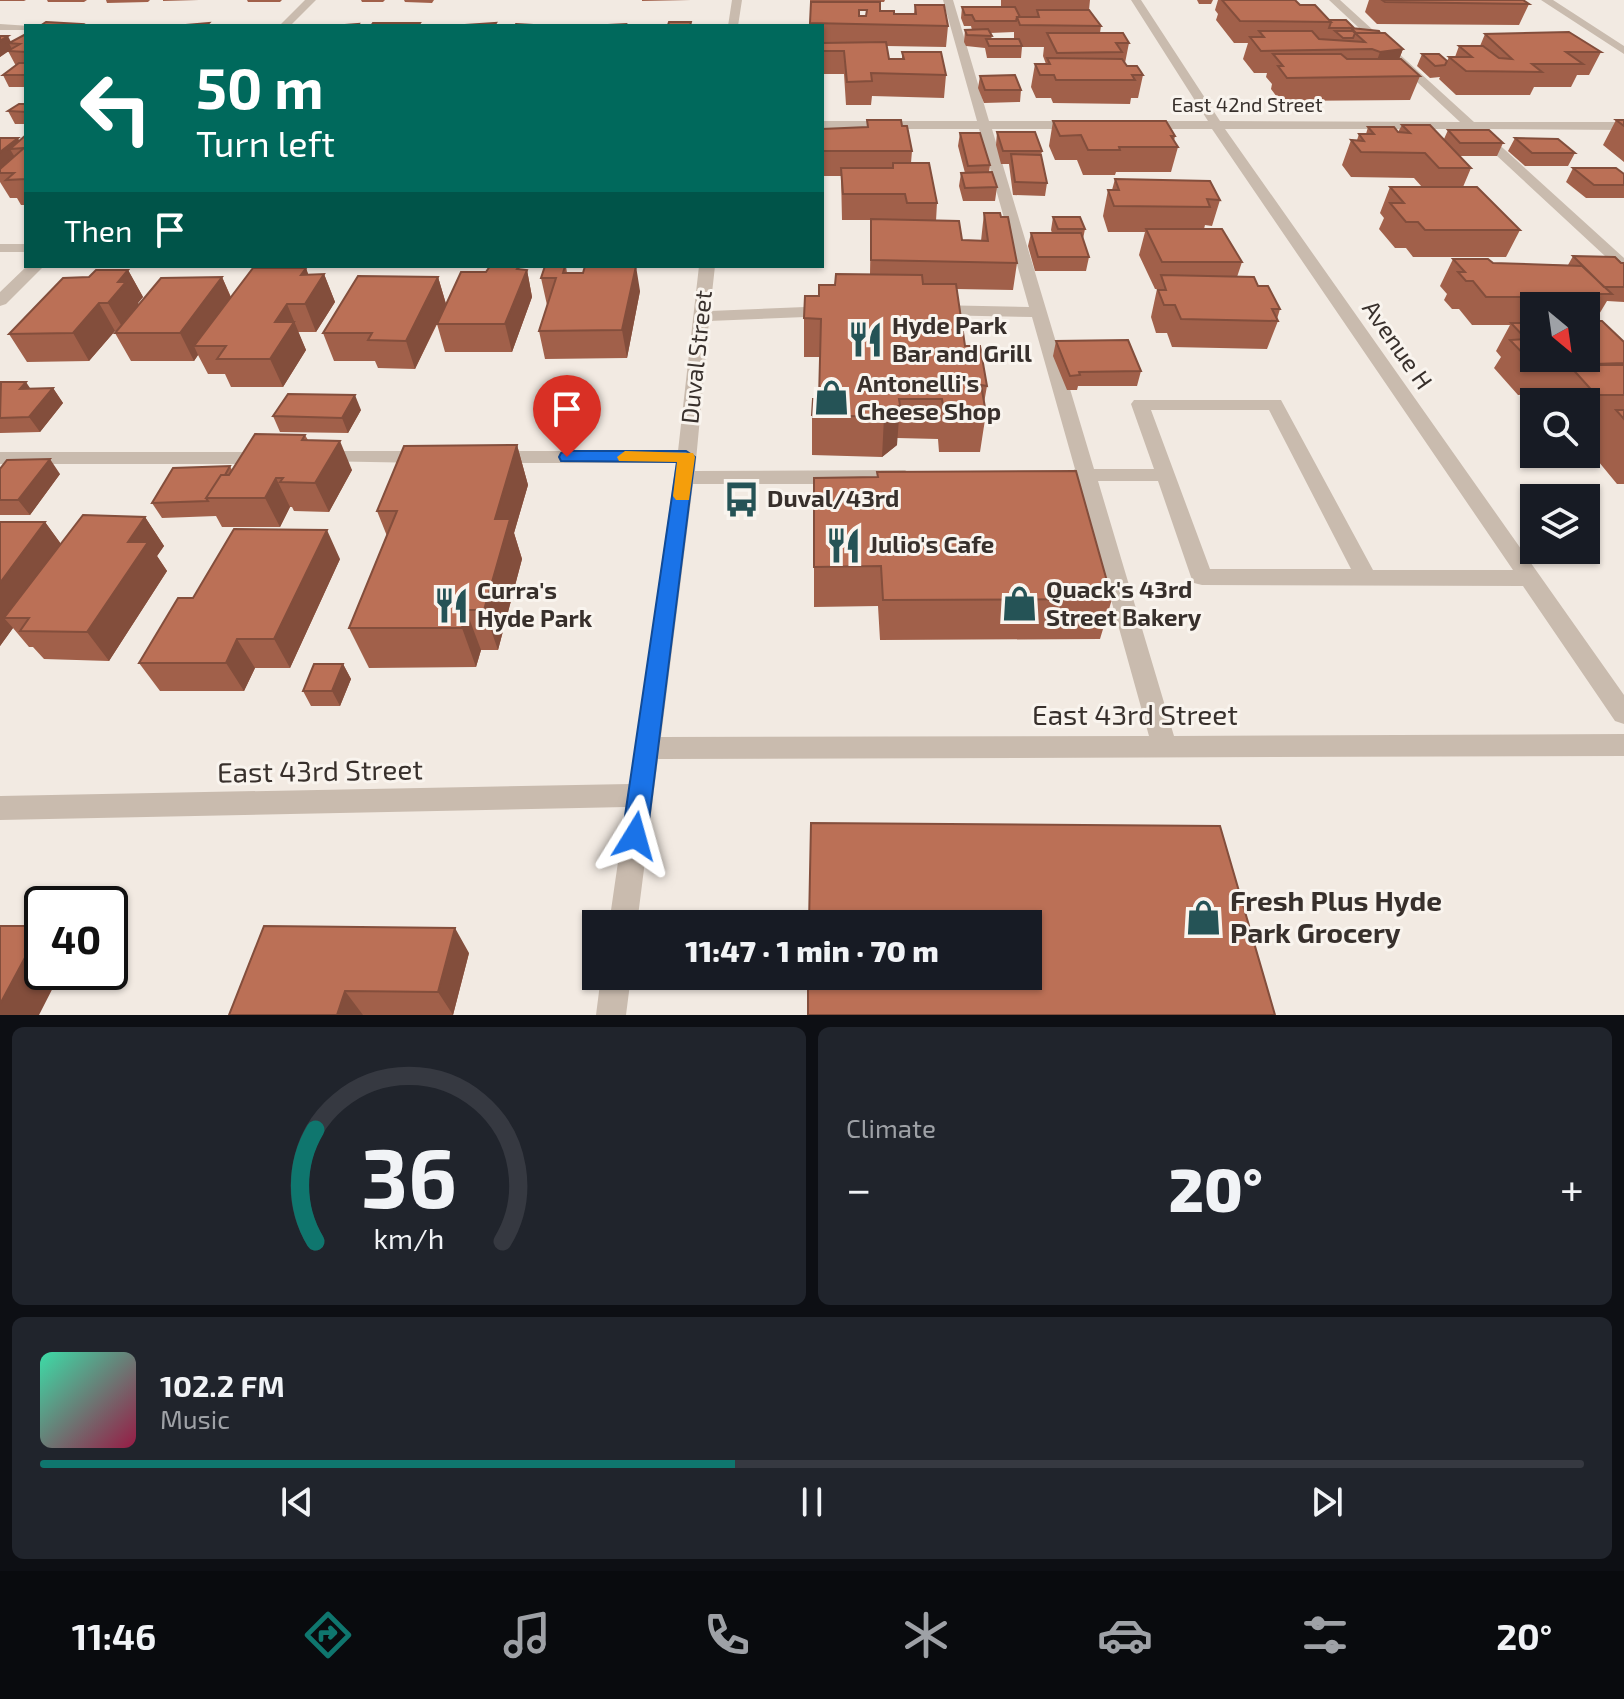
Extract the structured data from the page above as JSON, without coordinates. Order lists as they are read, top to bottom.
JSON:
{
  "streets": {
    "street": [
      "East 42nd Street",
      "Avenue H",
      "Duval Street",
      "East 43rd Street"
    ]
  },
  "crossings": [
    ["East 42nd Street", "Avenue H"],
    ["Duval Street", "East 43rd Street"]
  ],
  "places": {
    "restaurant": ["Hyde Park Bar and Grill", "Julio's Cafe", "Curra's Hyde Park"],
    "shop": ["Antonelli's Cheese Shop", "Quack's 43rd Street Bakery", "Fresh Plus Hyde Park Grocery"],
    "bus stop": ["Duval/43rd"]
  },
  "north": "bottom right",
  "page": {
    "turn": ["50 m", "Turn left"],
    "then": "Then",
    "limit": "40",
    "trip": "11:47 · 1 min · 70 m",
    "tile": "Climate",
    "heat": ["−", "20°", "+"],
    "song": ["102.2 FM", "Music"],
    "tabs": ["11:46", "20°"],
    "gauge": ["36", "km/h"]
  }
}
